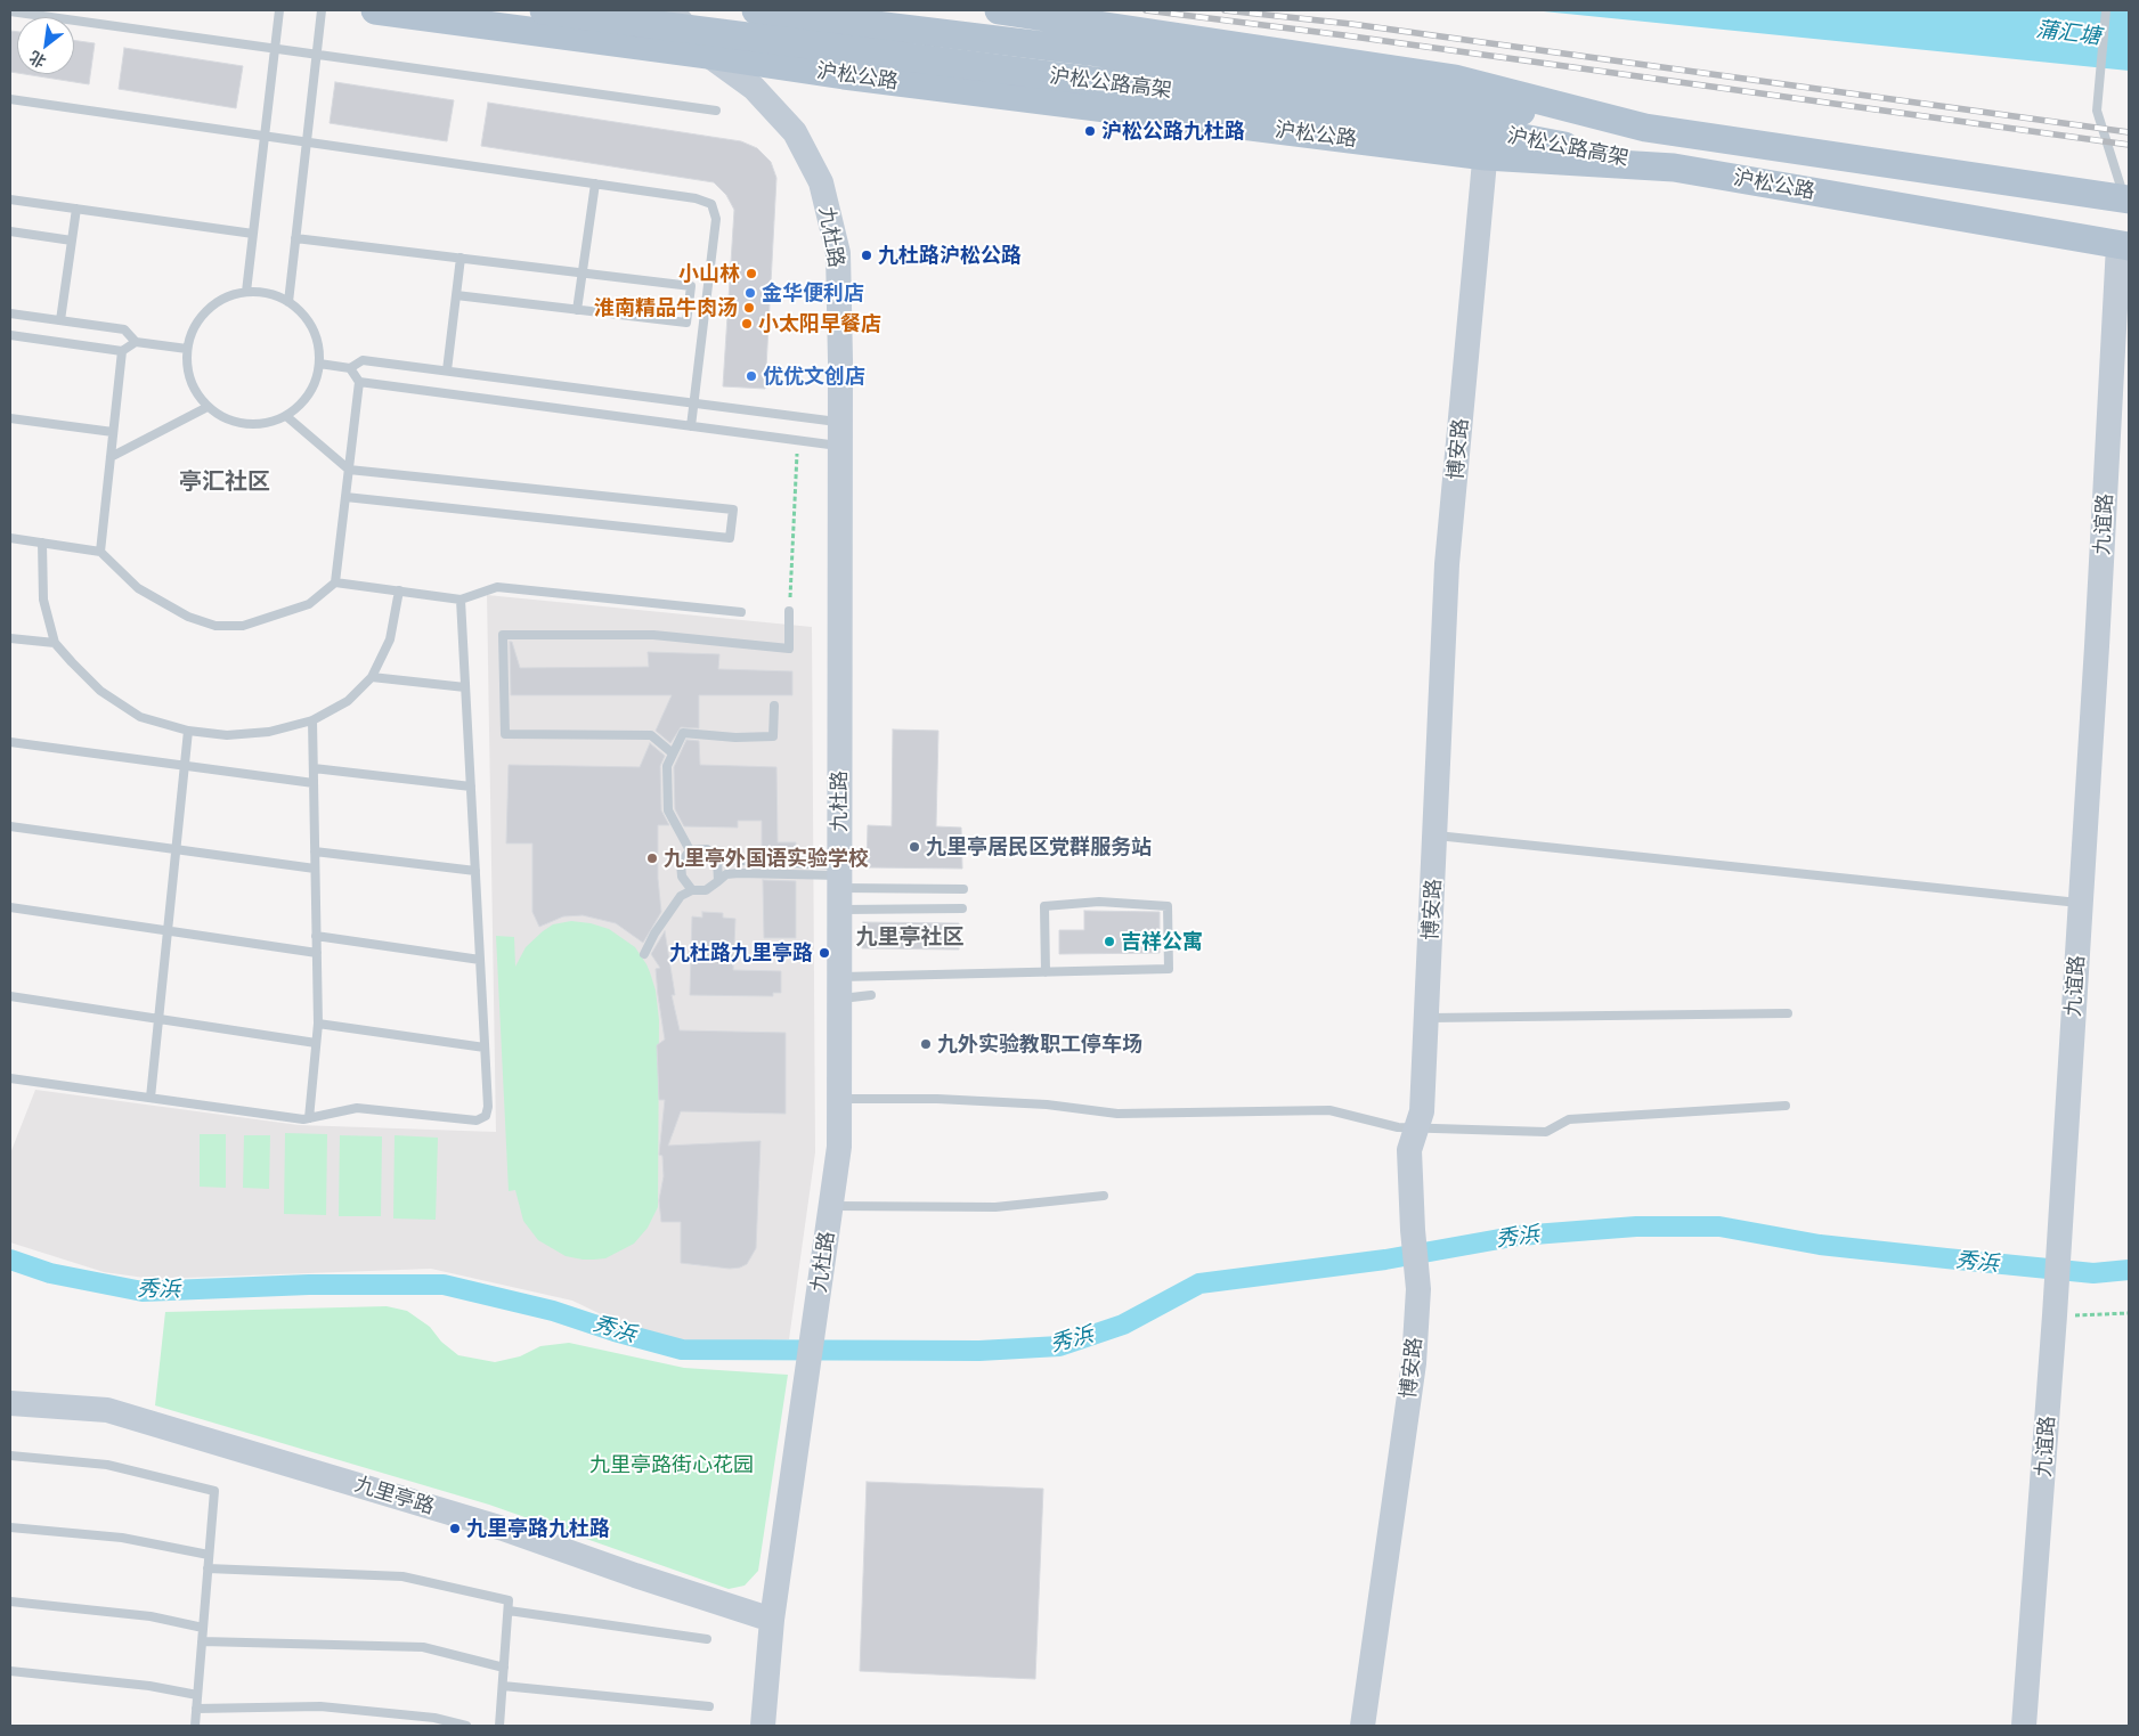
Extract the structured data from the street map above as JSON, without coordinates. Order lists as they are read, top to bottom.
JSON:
{
  "streets": {
    "main road": ["沪松公路", "沪松公路高架"],
    "street": [
      "九杜路",
      "博安路",
      "九谊路",
      "九里亭路"
    ]
  },
  "crossings": [
    ["沪松公路", "沪松公路高架"],
    ["沪松公路", "九杜路"],
    ["沪松公路", "博安路"],
    ["沪松公路", "九谊路"],
    ["沪松公路高架", "博安路"],
    ["九杜路", "九里亭路"]
  ],
  "districts": ["亭汇社区", "九里亭社区"],
  "water": ["蒲汇塘", "秀浜"],
  "parks": ["九里亭路街心花园"],
  "places": [
    "沪松公路九杜路",
    "九杜路沪松公路",
    "小山林",
    "金华便利店",
    "淮南精品牛肉汤",
    "小太阳早餐店",
    "优优文创店",
    "九里亭居民区党群服务站",
    "九里亭外国语实验学校",
    "吉祥公寓",
    "九杜路九里亭路",
    "九外实验教职工停车场",
    "九里亭路九杜路"
  ],
  "north": "bottom left"
}
